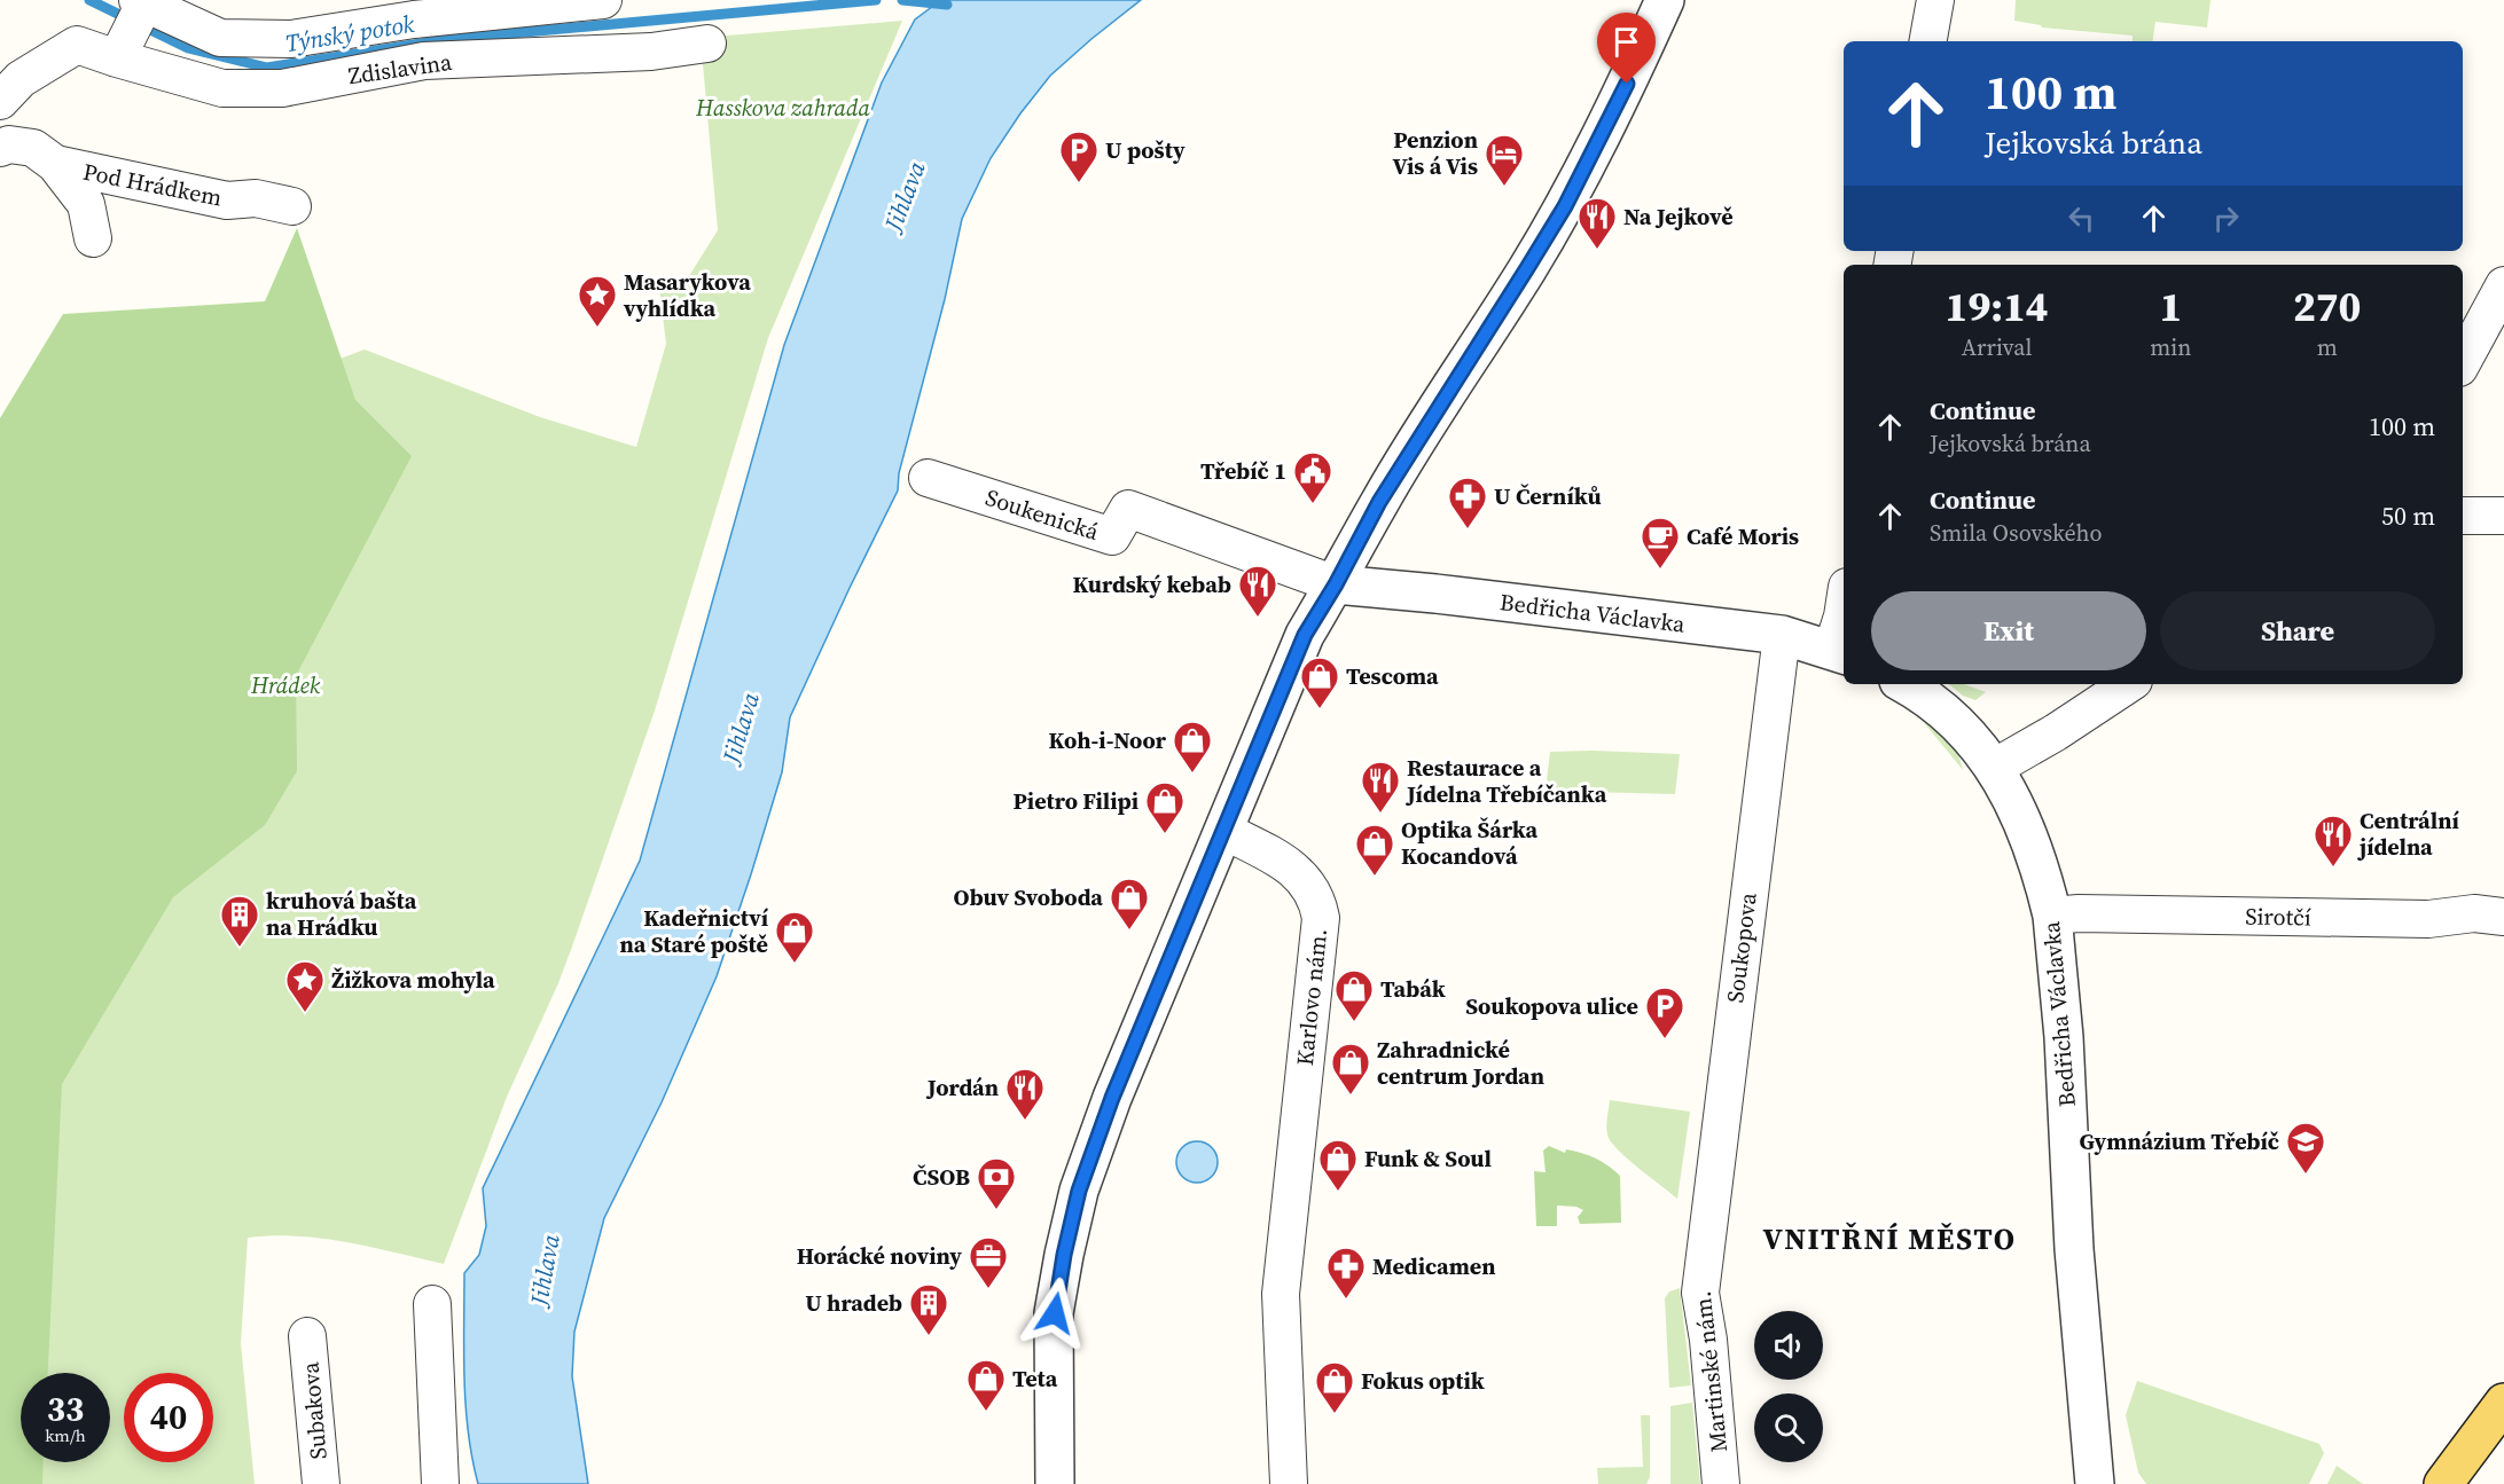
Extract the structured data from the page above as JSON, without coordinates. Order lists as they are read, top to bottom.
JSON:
{
  "streets": {
    "street": [
      "Zdislavina",
      "Pod Hrádkem",
      "Soukenická",
      "Bedřicha Václavka",
      "Sirotčí",
      "Soukopova",
      "Karlovo nám.",
      "Martinské nám.",
      "Subakova"
    ]
  },
  "crossings": [
    ["Soukenická", "Bedřicha Václavka"],
    ["Bedřicha Václavka", "Sirotčí"],
    ["Bedřicha Václavka", "Soukopova"],
    ["Soukopova", "Martinské nám."]
  ],
  "districts": ["VNITŘNÍ MĚSTO"],
  "water": ["Týnský potok", "Jihlava"],
  "parks": ["Hasskova zahrada", "Hrádek"],
  "places": {
    "parking": ["U pošty", "Soukopova ulice"],
    "hotel": ["Penzion Vis á Vis"],
    "restaurant": [
      "Na Jejkově",
      "Kurdský kebab",
      "Restaurace a Jídelna Třebíčanka",
      "Centrální jídelna",
      "Jordán"
    ],
    "place": ["Masarykova vyhlídka", "Žižkova mohyla"],
    "public building": ["Třebíč 1"],
    "pharmacy": ["U Černíků", "Medicamen"],
    "cafe": ["Café Moris"],
    "shop": [
      "Tescoma",
      "Koh-i-Noor",
      "Pietro Filipi",
      "Optika Šárka Kocandová",
      "Obuv Svoboda",
      "Kadeřnictví na Staré poště",
      "Tabák",
      "Zahradnické centrum Jordan",
      "Funk & Soul",
      "Teta",
      "Fokus optik"
    ],
    "building": ["kruhová bašta na Hrádku", "U hradeb"],
    "school or university": ["Gymnázium Třebíč"],
    "bank": ["ČSOB"],
    "office": ["Horácké noviny"]
  },
  "page": {
    "turn": ["100 m", "Jejkovská brána"],
    "eta": [
      "19:14",
      "Arrival",
      "1",
      "min",
      "270",
      "m"
    ],
    "list": [
      {
        "name": "Continue",
        "note": "Jejkovská brána",
        "value": "100 m"
      },
      {
        "name": "Continue",
        "note": "Smila Osovského",
        "value": "50 m"
      }
    ],
    "buttons": ["Exit", "Share"],
    "speed": "33 km/h",
    "limit": "40"
  }
}
